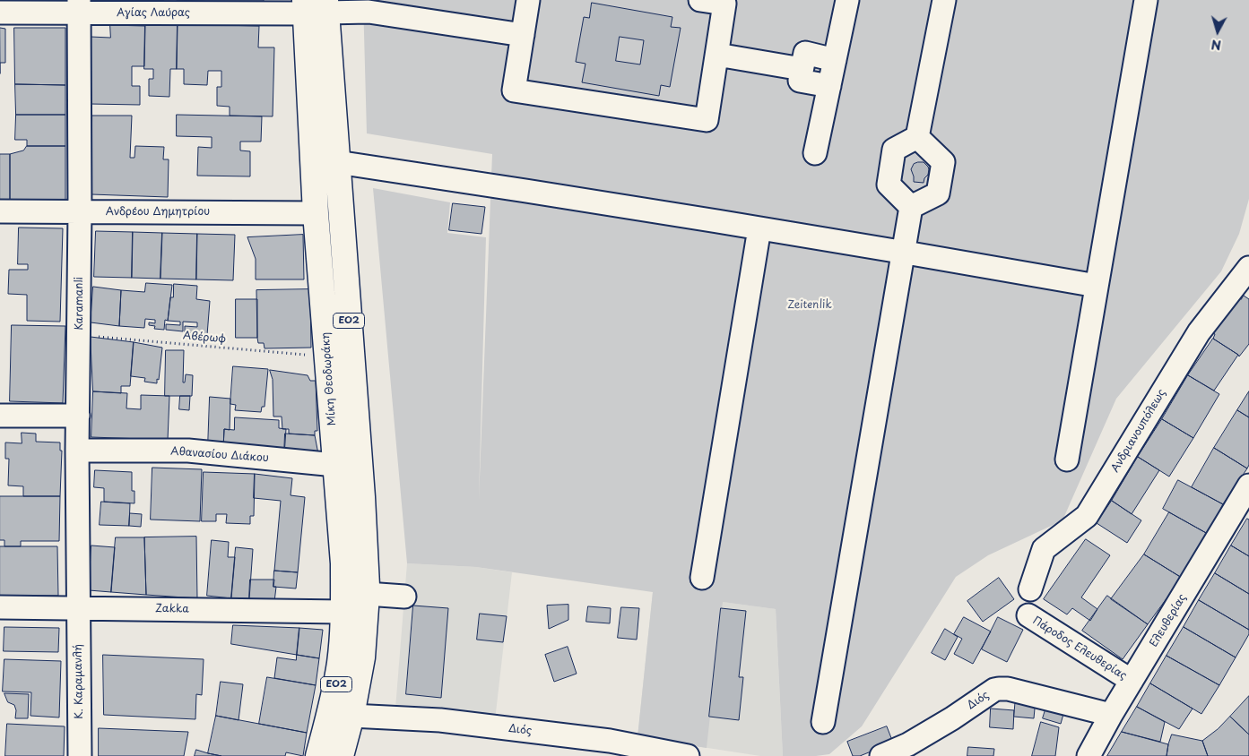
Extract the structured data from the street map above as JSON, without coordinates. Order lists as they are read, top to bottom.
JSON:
{
  "streets": {
    "highway": ["ΕΟ2", "Μίκη Θεοδωράκη"],
    "street": [
      "Αγίας Λαύρας",
      "Ανδρέου Δημητρίου",
      "Karamanli",
      "Ανδριανουπόλεως",
      "Αθανασίου Διάκου",
      "Zakka",
      "Ελευθερίας",
      "Πάροδος Ελευθερίας",
      "Κ. Καραμανλή",
      "Διός"
    ],
    "path": ["Αβέρωφ"]
  },
  "crossings": [
    ["Αγίας Λαύρας", "Karamanli"],
    ["Αγίας Λαύρας", "ΕΟ2"],
    ["Αγίας Λαύρας", "Μίκη Θεοδωράκη"],
    ["Ανδρέου Δημητρίου", "Karamanli"],
    ["Ανδρέου Δημητρίου", "Μίκη Θεοδωράκη"],
    ["Karamanli", "Αβέρωφ"],
    ["Karamanli", "Αθανασίου Διάκου"],
    ["Karamanli", "Zakka"],
    ["Karamanli", "Κ. Καραμανλή"],
    ["ΕΟ2", "Μίκη Θεοδωράκη"],
    ["ΕΟ2", "Διός"],
    ["Αβέρωφ", "Μίκη Θεοδωράκη"],
    ["Μίκη Θεοδωράκη", "Αθανασίου Διάκου"],
    ["Μίκη Θεοδωράκη", "Zakka"],
    ["Zakka", "Κ. Καραμανλή"],
    ["Ελευθερίας", "Πάροδος Ελευθερίας"],
    ["Ελευθερίας", "Διός"]
  ],
  "parks": ["Zeitenlik"],
  "north": "bottom"
}
